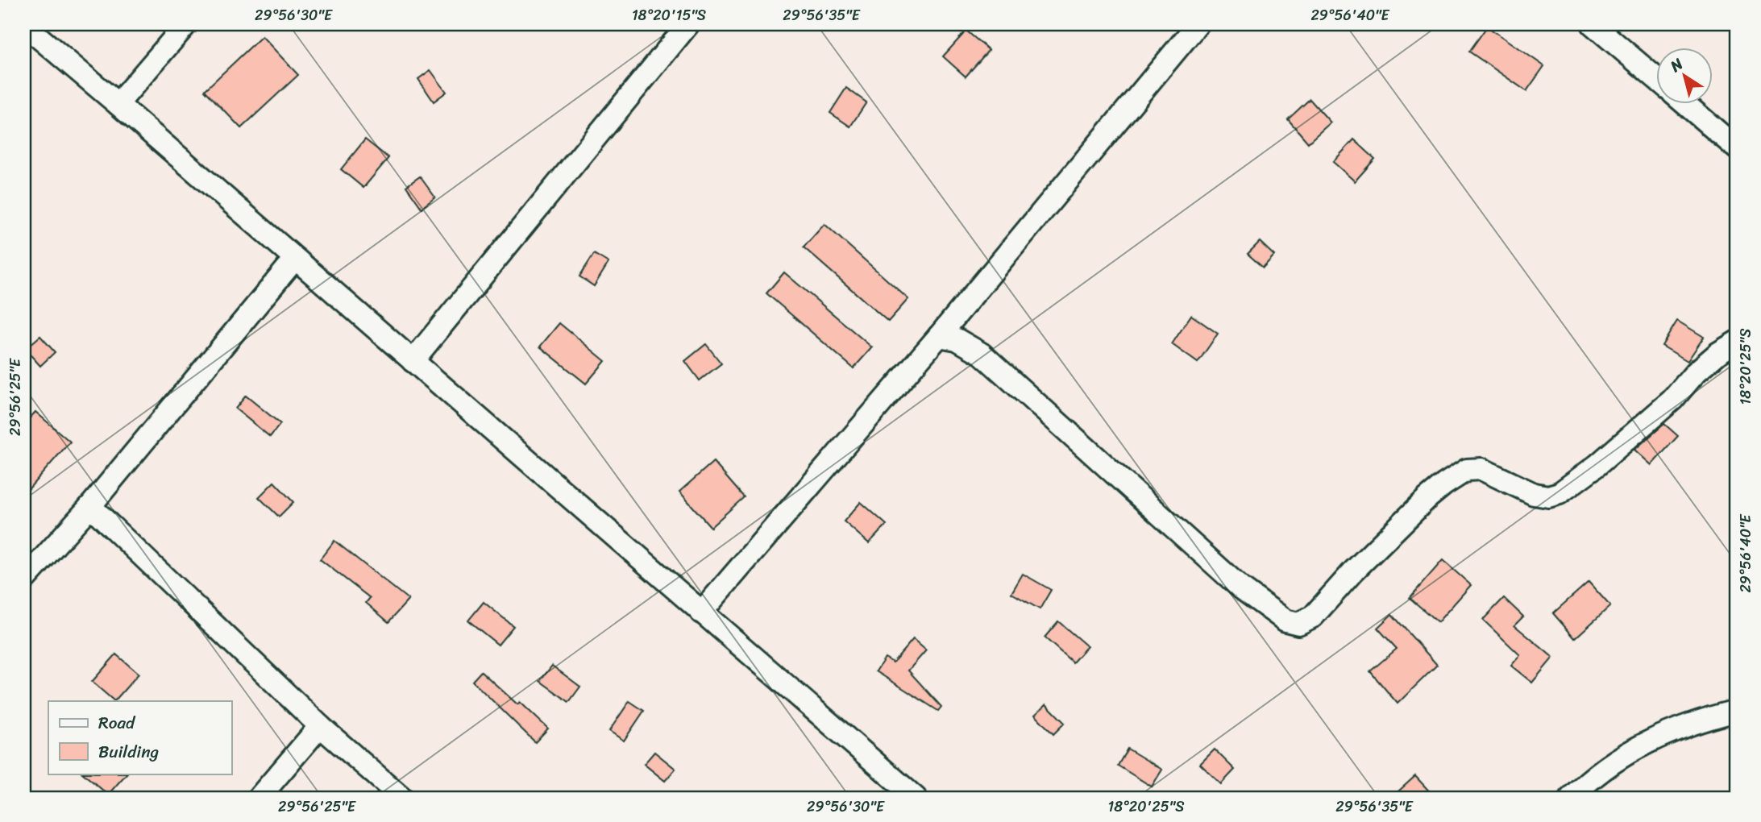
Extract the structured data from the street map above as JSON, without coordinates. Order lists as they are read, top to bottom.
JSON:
{
  "legend": ["Road", "Building"],
  "north": "top left",
  "coordinates": [
    "29°56'30\"E",
    "18°20'15\"S",
    "29°56'35\"E",
    "29°56'40\"E",
    "18°20'25\"S",
    "29°56'25\"E"
  ]
}
